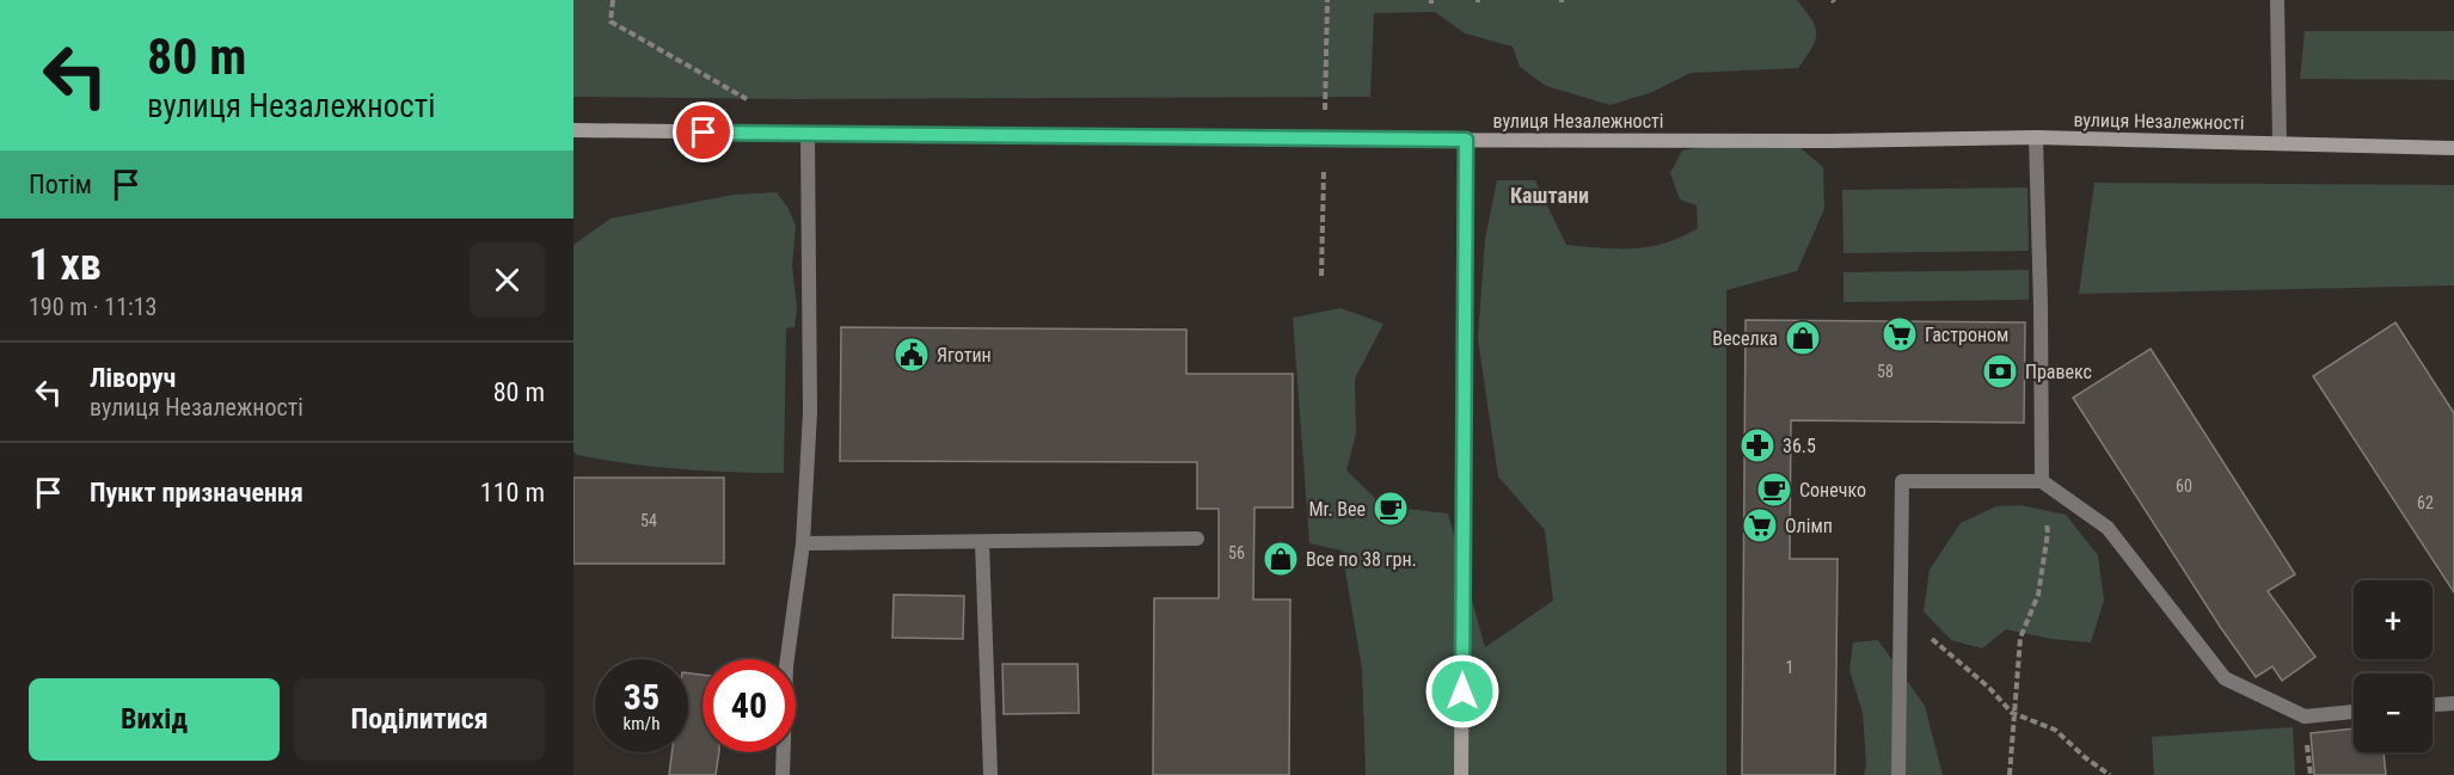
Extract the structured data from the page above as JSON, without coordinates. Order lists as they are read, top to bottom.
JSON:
{
  "streets": {
    "main road": ["вулиця Незалежності"]
  },
  "districts": ["Каштани"],
  "places": {
    "supermarket": ["Гастроном", "Олімп"],
    "shop": ["Веселка", "Все по 38 грн."],
    "public building": ["Яготин"],
    "bank": ["Правекс"],
    "pharmacy": ["36.5"],
    "cafe": ["Сонечко", "Mr. Bee"]
  },
  "house_numbers": [
    "58",
    "60",
    "62",
    "54",
    "56",
    "1"
  ],
  "page": {
    "turn": ["80 m", "вулиця Незалежності"],
    "then": "Потім",
    "heading": ["1 хв", "190 m · 11:13"],
    "list": [
      {
        "name": "Ліворуч",
        "note": "вулиця Незалежності",
        "value": "80 m"
      },
      {
        "name": "Пункт призначення",
        "value": "110 m"
      }
    ],
    "map_buttons": ["+", "−"],
    "speed": "35 km/h",
    "limit": "40",
    "buttons": ["Вихід", "Поділитися"]
  }
}
